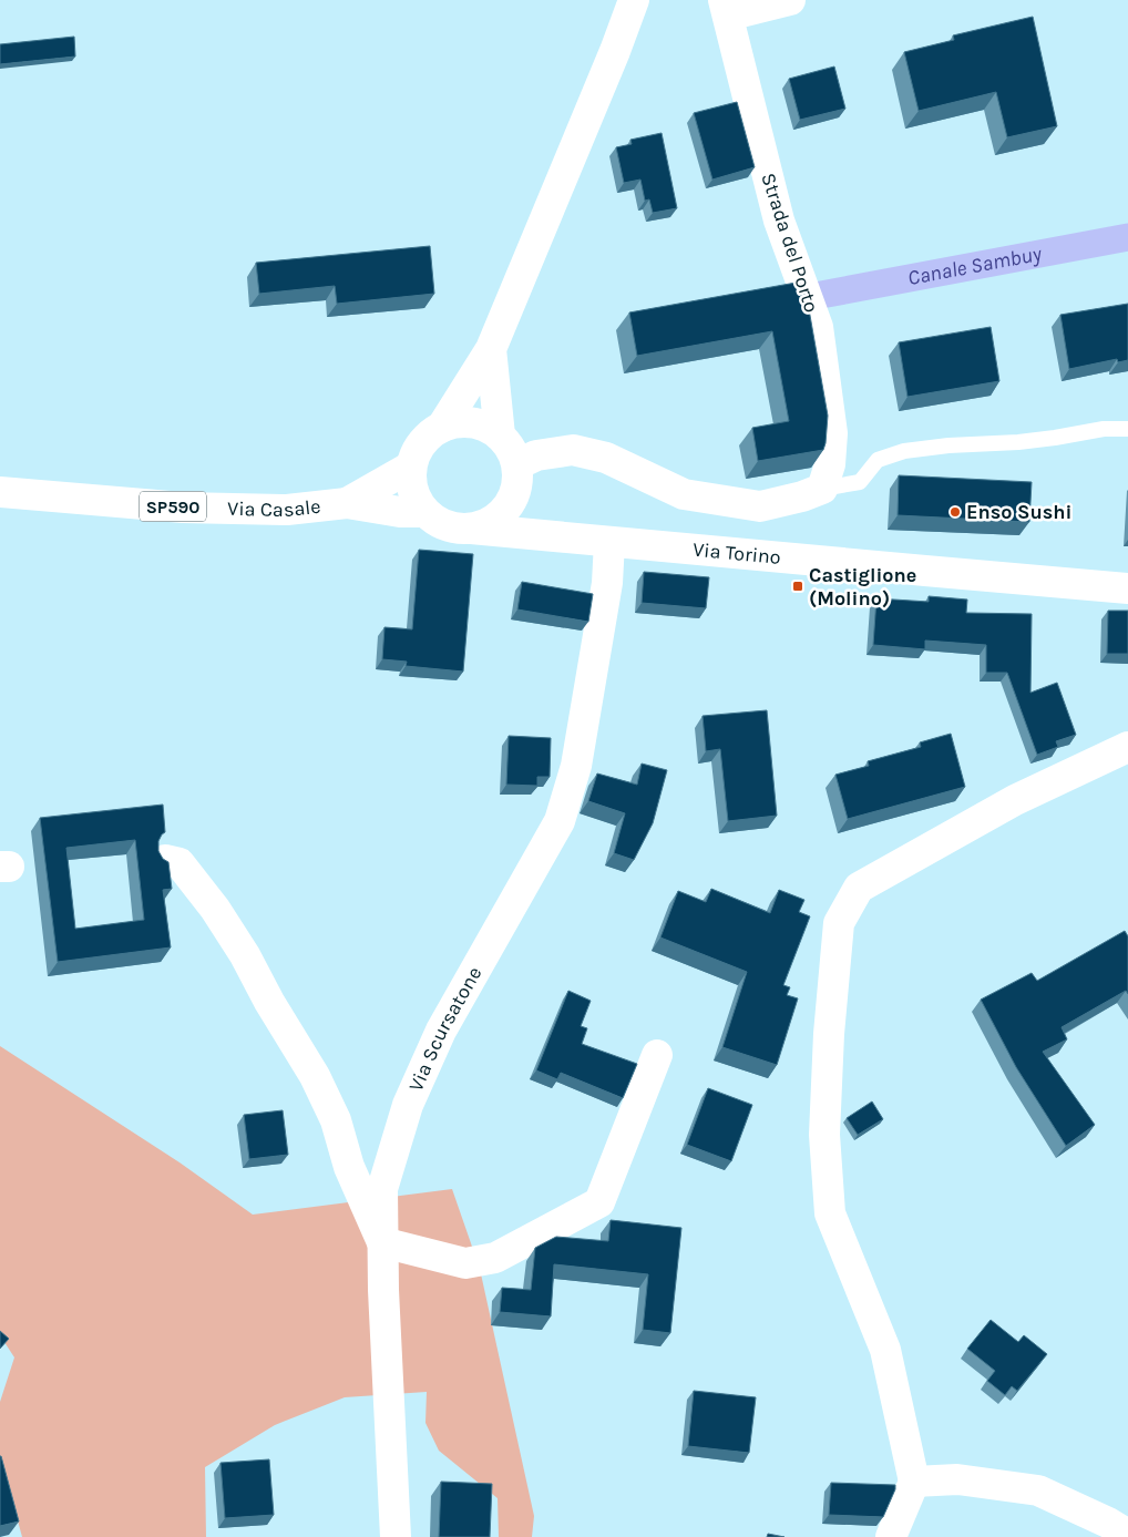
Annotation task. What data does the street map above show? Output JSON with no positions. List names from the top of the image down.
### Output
{
  "streets": {
    "street": [
      "Strada del Porto",
      "SP590",
      "Via Casale",
      "Via Torino",
      "Via Scursatone"
    ]
  },
  "crossings": [
    ["SP590", "Via Casale"],
    ["SP590", "Via Torino"],
    ["Via Torino", "Via Scursatone"]
  ],
  "water": ["Canale Sambuy"],
  "places": {
    "other": ["Enso Sushi"],
    "transit": ["Castiglione (Molino)"]
  }
}
